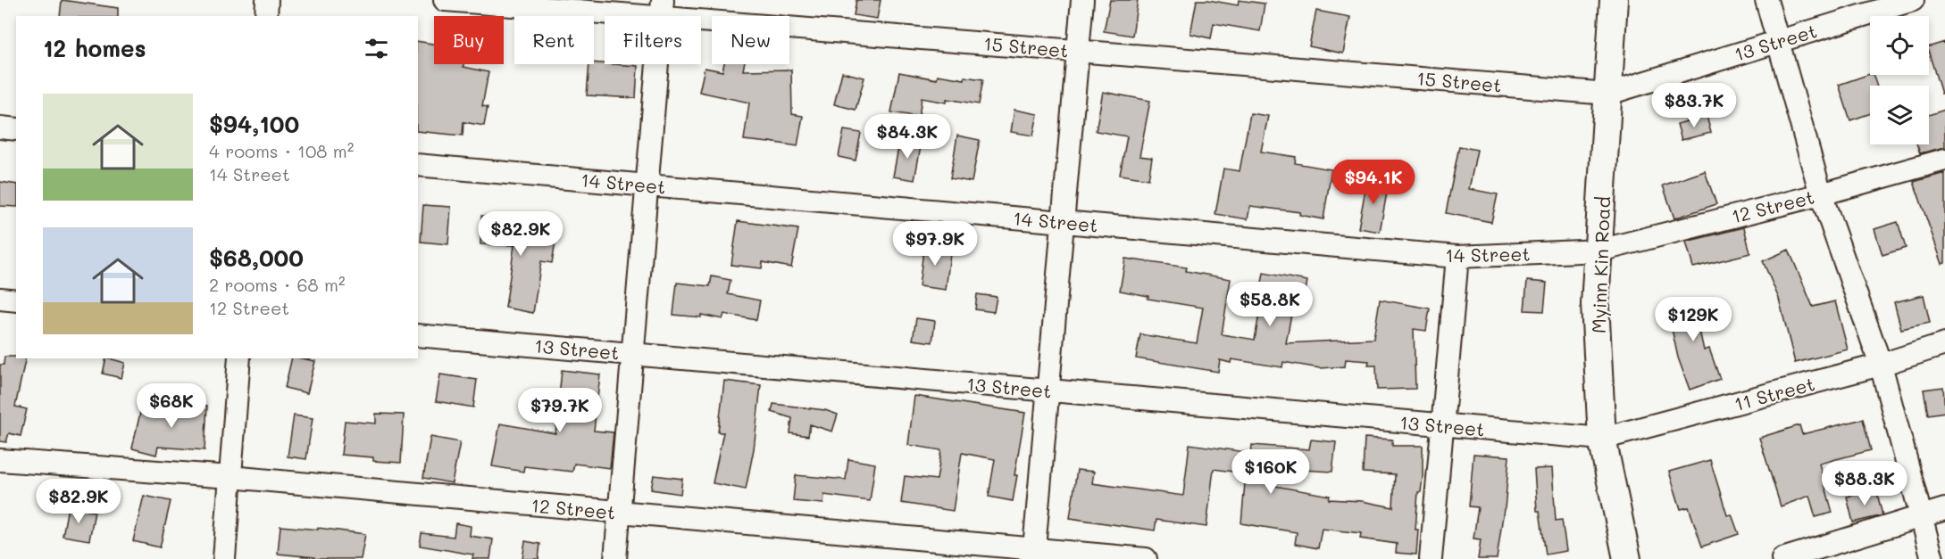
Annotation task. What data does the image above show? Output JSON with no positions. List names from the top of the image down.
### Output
{
  "streets": {
    "street": [
      "13 Street",
      "15 Street",
      "14 Street",
      "12 Street",
      "Myinn Kin Road",
      "11 Street"
    ]
  },
  "crossings": [
    ["13 Street", "15 Street"],
    ["13 Street", "Myinn Kin Road"],
    ["13 Street", "11 Street"],
    ["15 Street", "Myinn Kin Road"],
    ["14 Street", "12 Street"],
    ["14 Street", "Myinn Kin Road"],
    ["12 Street", "Myinn Kin Road"],
    ["Myinn Kin Road", "11 Street"]
  ],
  "page": {
    "chip": [
      "Buy",
      "Rent",
      "Filters",
      "New"
    ],
    "heading": "12 homes",
    "list": [
      {
        "name": "$94,100",
        "note": "4 rooms · 108 m² · 14 Street"
      },
      {
        "name": "$68,000",
        "note": "2 rooms · 68 m² · 12 Street"
      }
    ],
    "price": [
      "$83.7K",
      "$84.3K",
      "$94.1K",
      "$82.9K",
      "$97.9K",
      "$58.8K",
      "$129K",
      "$68K",
      "$79.7K",
      "$160K",
      "$88.3K",
      "$82.9K"
    ]
  }
}
